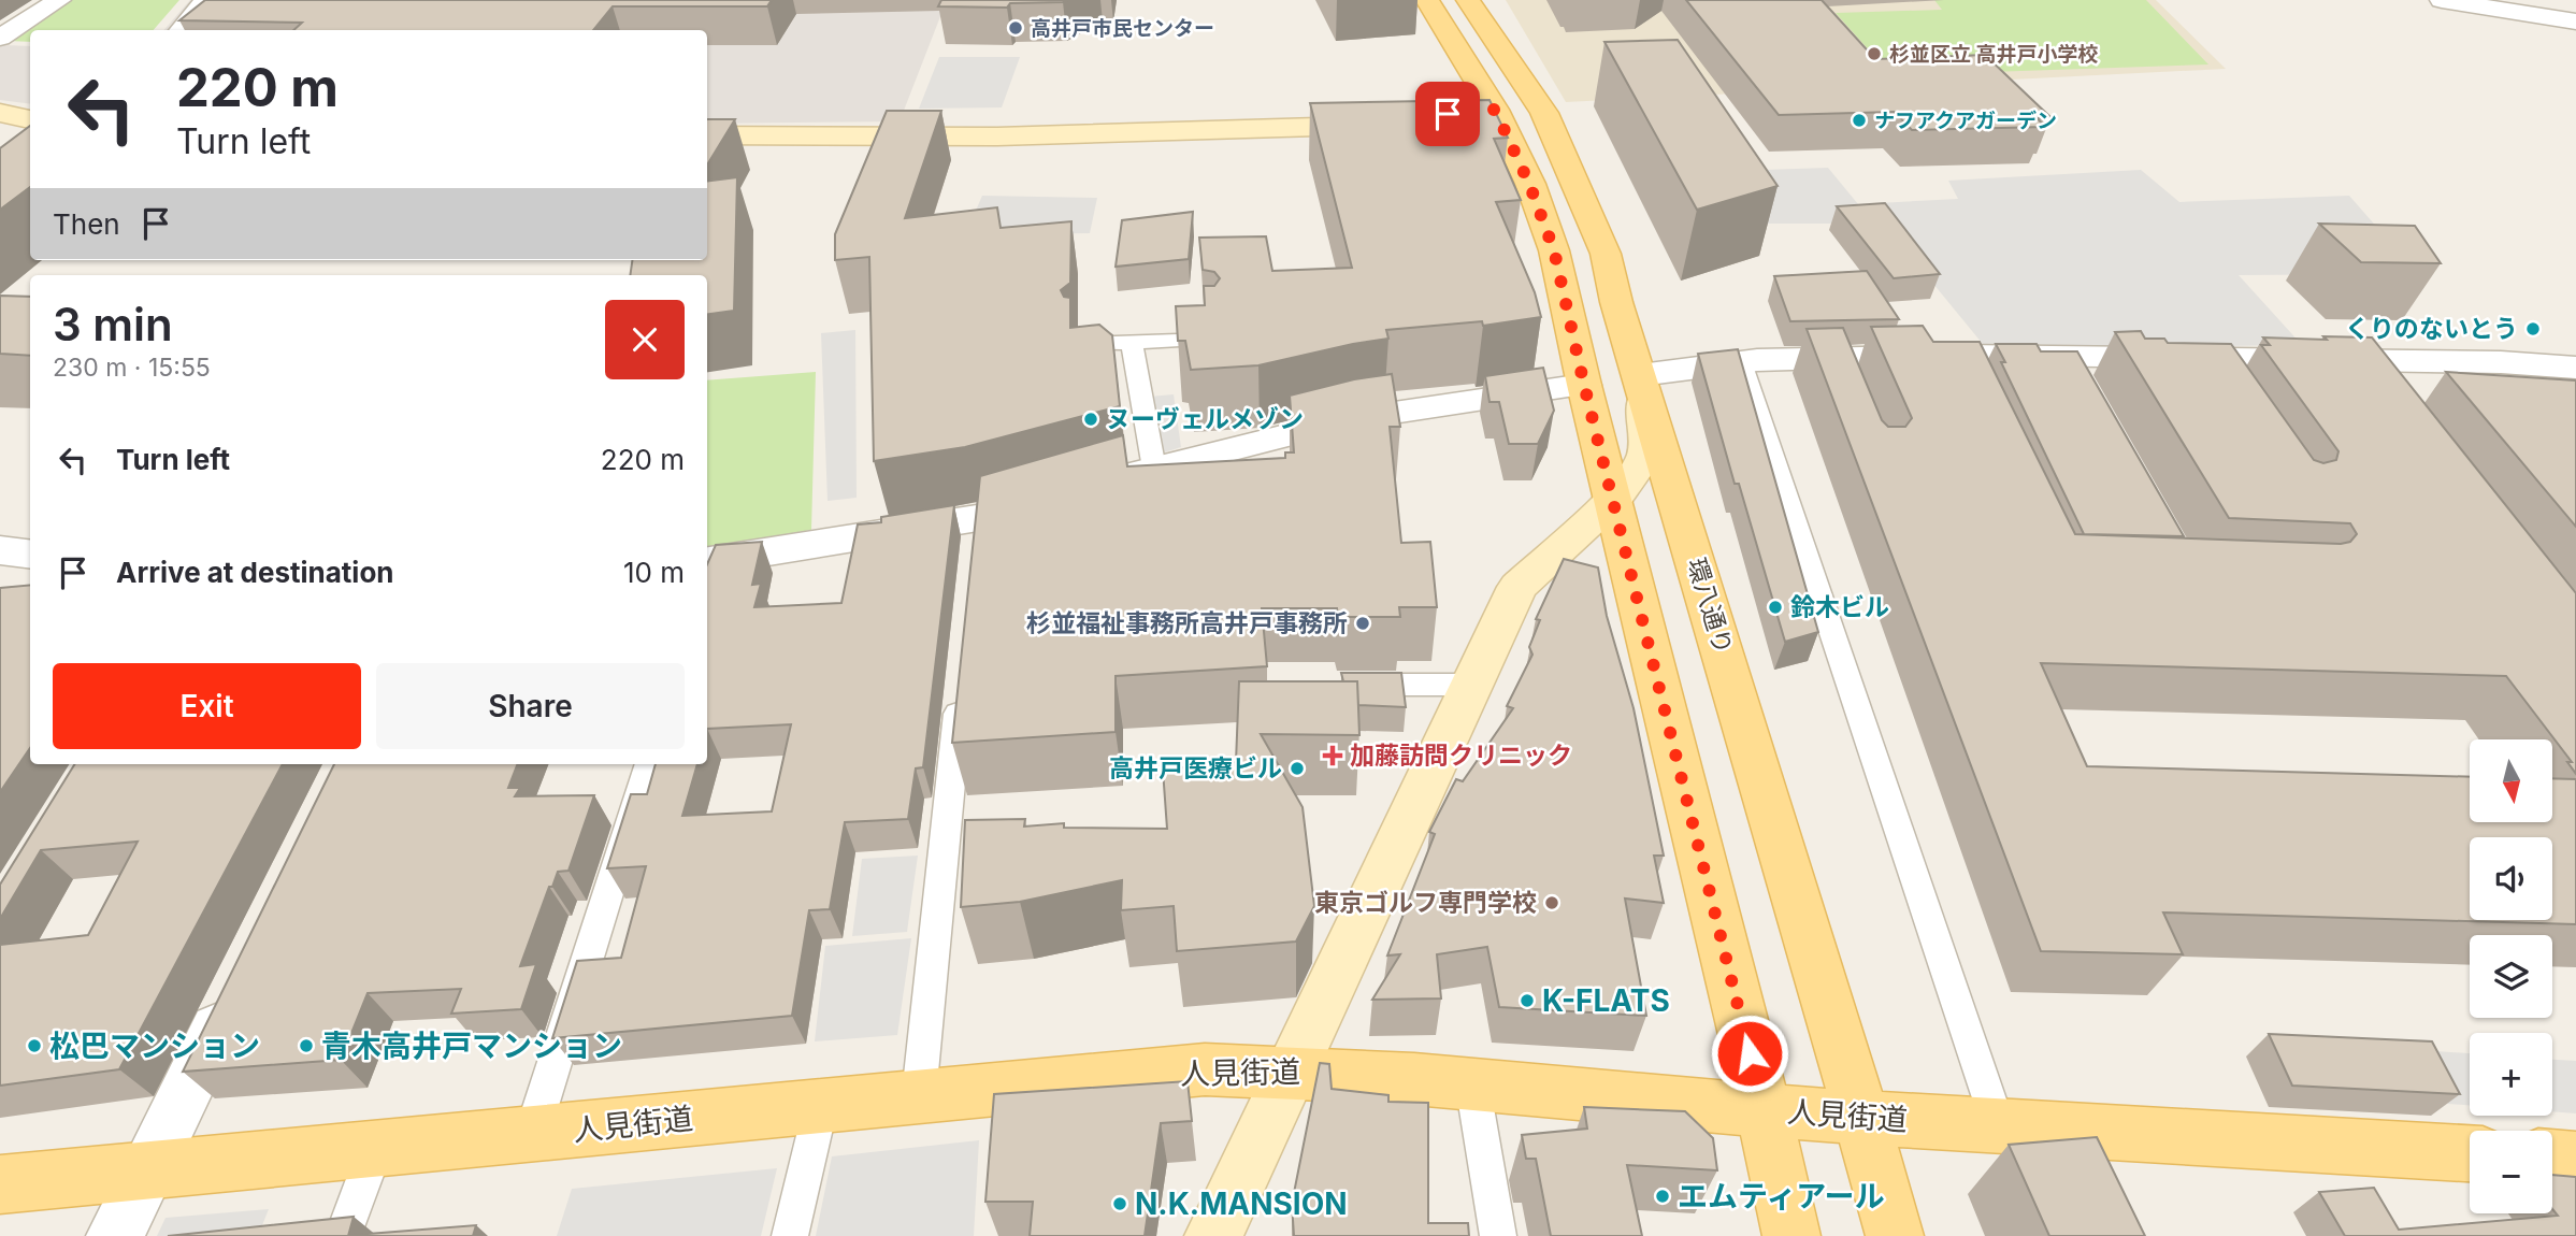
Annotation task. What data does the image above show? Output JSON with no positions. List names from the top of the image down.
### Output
{
  "streets": {
    "main road": ["環八通り", "人見街道"]
  },
  "crossings": [
    ["環八通り", "人見街道"]
  ],
  "places": {
    "other": [
      "高井戸市民センター",
      "杉並区立 高井戸小学校",
      "ナフアクアガーデン",
      "くりのないとう",
      "ヌーヴェルメゾン",
      "鈴木ビル",
      "杉並福祉事務所高井戸事務所",
      "高井戸医療ビル",
      "東京ゴルフ専門学校",
      "K-FLATS",
      "松巴マンション",
      "青木高井戸マンション",
      "エムティアール",
      "N.K.MANSION"
    ],
    "health": ["加藤訪問クリニック"]
  },
  "north": "bottom",
  "page": {
    "turn": ["220 m", "Turn left"],
    "then": "Then",
    "heading": ["3 min", "230 m · 15:55"],
    "list": [
      {
        "name": "Turn left",
        "value": "220 m"
      },
      {
        "name": "Arrive at destination",
        "value": "10 m"
      }
    ],
    "buttons": ["Exit", "Share"],
    "map_buttons": ["+", "−"]
  }
}
